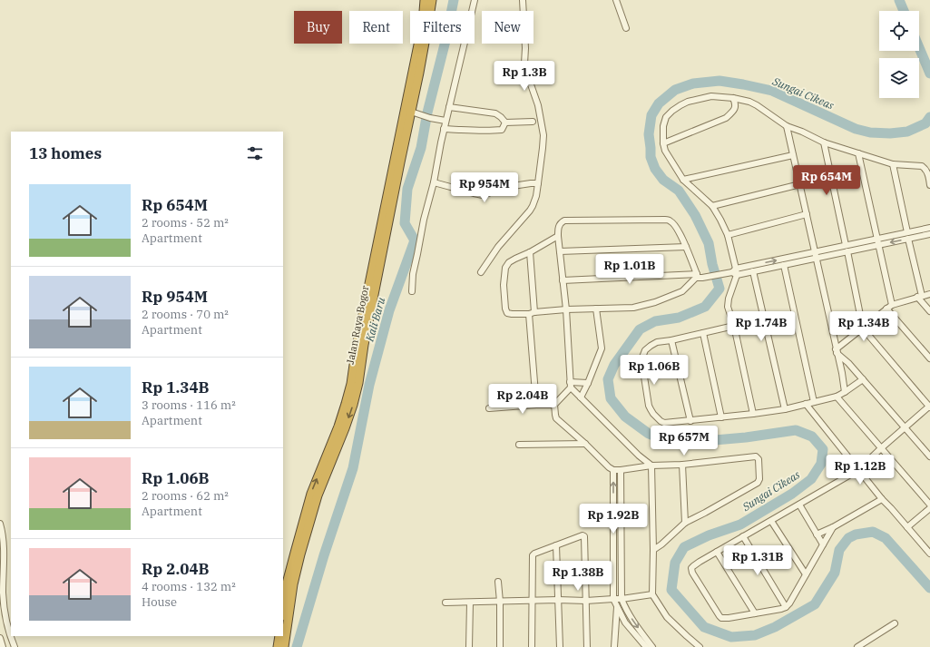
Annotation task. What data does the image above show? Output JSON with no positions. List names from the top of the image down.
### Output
{
  "streets": {
    "highway": ["Jalan Raya Bogor"]
  },
  "water": ["Sungai Cikeas", "Kali Baru"],
  "page": {
    "chip": [
      "Buy",
      "Rent",
      "Filters",
      "New"
    ],
    "price": [
      "Rp 1.3B",
      "Rp 654M",
      "Rp 954M",
      "Rp 1.01B",
      "Rp 1.74B",
      "Rp 1.34B",
      "Rp 1.06B",
      "Rp 2.04B",
      "Rp 657M",
      "Rp 1.12B",
      "Rp 1.92B",
      "Rp 1.31B",
      "Rp 1.38B"
    ],
    "heading": "13 homes",
    "list": [
      {
        "name": "Rp 654M",
        "note": "2 rooms · 52 m² · Apartment"
      },
      {
        "name": "Rp 954M",
        "note": "2 rooms · 70 m² · Apartment"
      },
      {
        "name": "Rp 1.34B",
        "note": "3 rooms · 116 m² · Apartment"
      },
      {
        "name": "Rp 1.06B",
        "note": "2 rooms · 62 m² · Apartment"
      },
      {
        "name": "Rp 2.04B",
        "note": "4 rooms · 132 m² · House"
      }
    ]
  }
}
